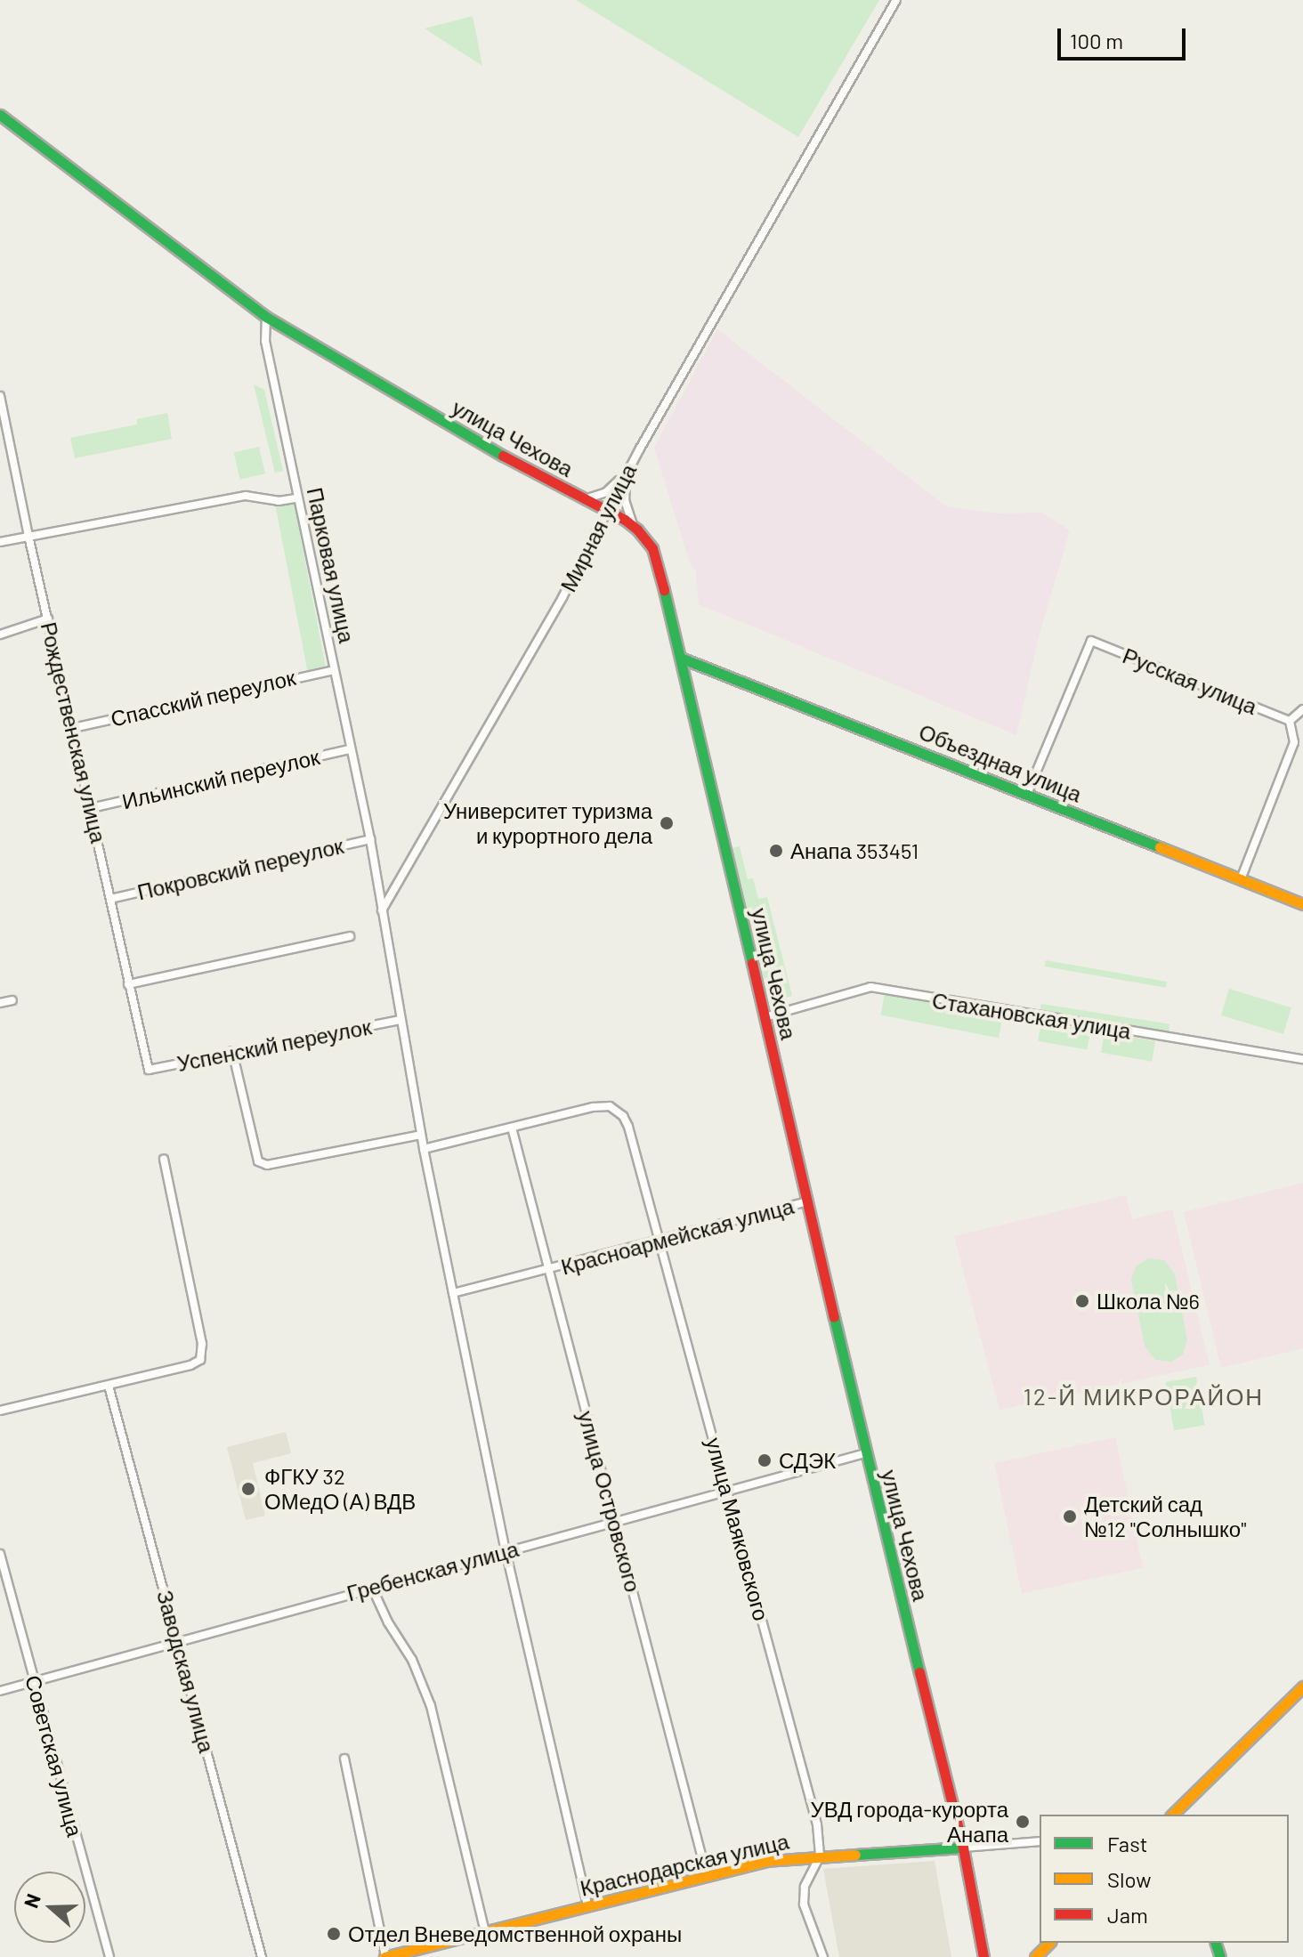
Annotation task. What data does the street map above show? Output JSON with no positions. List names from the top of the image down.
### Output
{
  "streets": {
    "street": [
      "улица Чехова",
      "Мирная улица",
      "Парковая улица",
      "Русская улица",
      "Спасский переулок",
      "Рождественская улица",
      "Объездная улица",
      "Ильинский переулок",
      "Покровский переулок",
      "Стахановская улица",
      "Успенский переулок",
      "Красноармейская улица",
      "улица Островского",
      "улица Маяковского",
      "Гребенская улица",
      "Заводская улица",
      "Советская улица",
      "Краснодарская улица"
    ]
  },
  "crossings": [
    ["улица Чехова", "Мирная улица"],
    ["улица Чехова", "Парковая улица"],
    ["улица Чехова", "Объездная улица"],
    ["улица Чехова", "Стахановская улица"],
    ["улица Чехова", "Красноармейская улица"],
    ["улица Чехова", "Гребенская улица"],
    ["улица Чехова", "Краснодарская улица"],
    ["Мирная улица", "Парковая улица"],
    ["Парковая улица", "Спасский переулок"],
    ["Парковая улица", "Ильинский переулок"],
    ["Парковая улица", "Покровский переулок"],
    ["Парковая улица", "Успенский переулок"],
    ["Парковая улица", "Красноармейская улица"],
    ["Парковая улица", "Гребенская улица"],
    ["Парковая улица", "Краснодарская улица"],
    ["Русская улица", "Объездная улица"],
    ["Спасский переулок", "Рождественская улица"],
    ["Рождественская улица", "Ильинский переулок"],
    ["Рождественская улица", "Покровский переулок"],
    ["Рождественская улица", "Успенский переулок"],
    ["Красноармейская улица", "улица Островского"],
    ["Красноармейская улица", "улица Маяковского"],
    ["улица Островского", "улица Маяковского"],
    ["улица Островского", "Гребенская улица"],
    ["улица Островского", "Краснодарская улица"],
    ["улица Маяковского", "Гребенская улица"],
    ["улица Маяковского", "Краснодарская улица"],
    ["Гребенская улица", "Заводская улица"],
    ["Гребенская улица", "Советская улица"]
  ],
  "districts": ["12-Й МИКРОРАЙОН"],
  "places": [
    "Университет туризма и курортного дела",
    "Анапа 353451",
    "Школа №6",
    "СДЭК",
    "ФГКУ 32 ОМедО (А) ВДВ",
    "Детский сад №12 \"Солнышко\"",
    "УВД города-курорта Анапа",
    "Отдел Вневедомственной охраны"
  ],
  "legend": ["Fast", "Slow", "Jam"],
  "scale_bar": "100 m",
  "north": "left"
}
